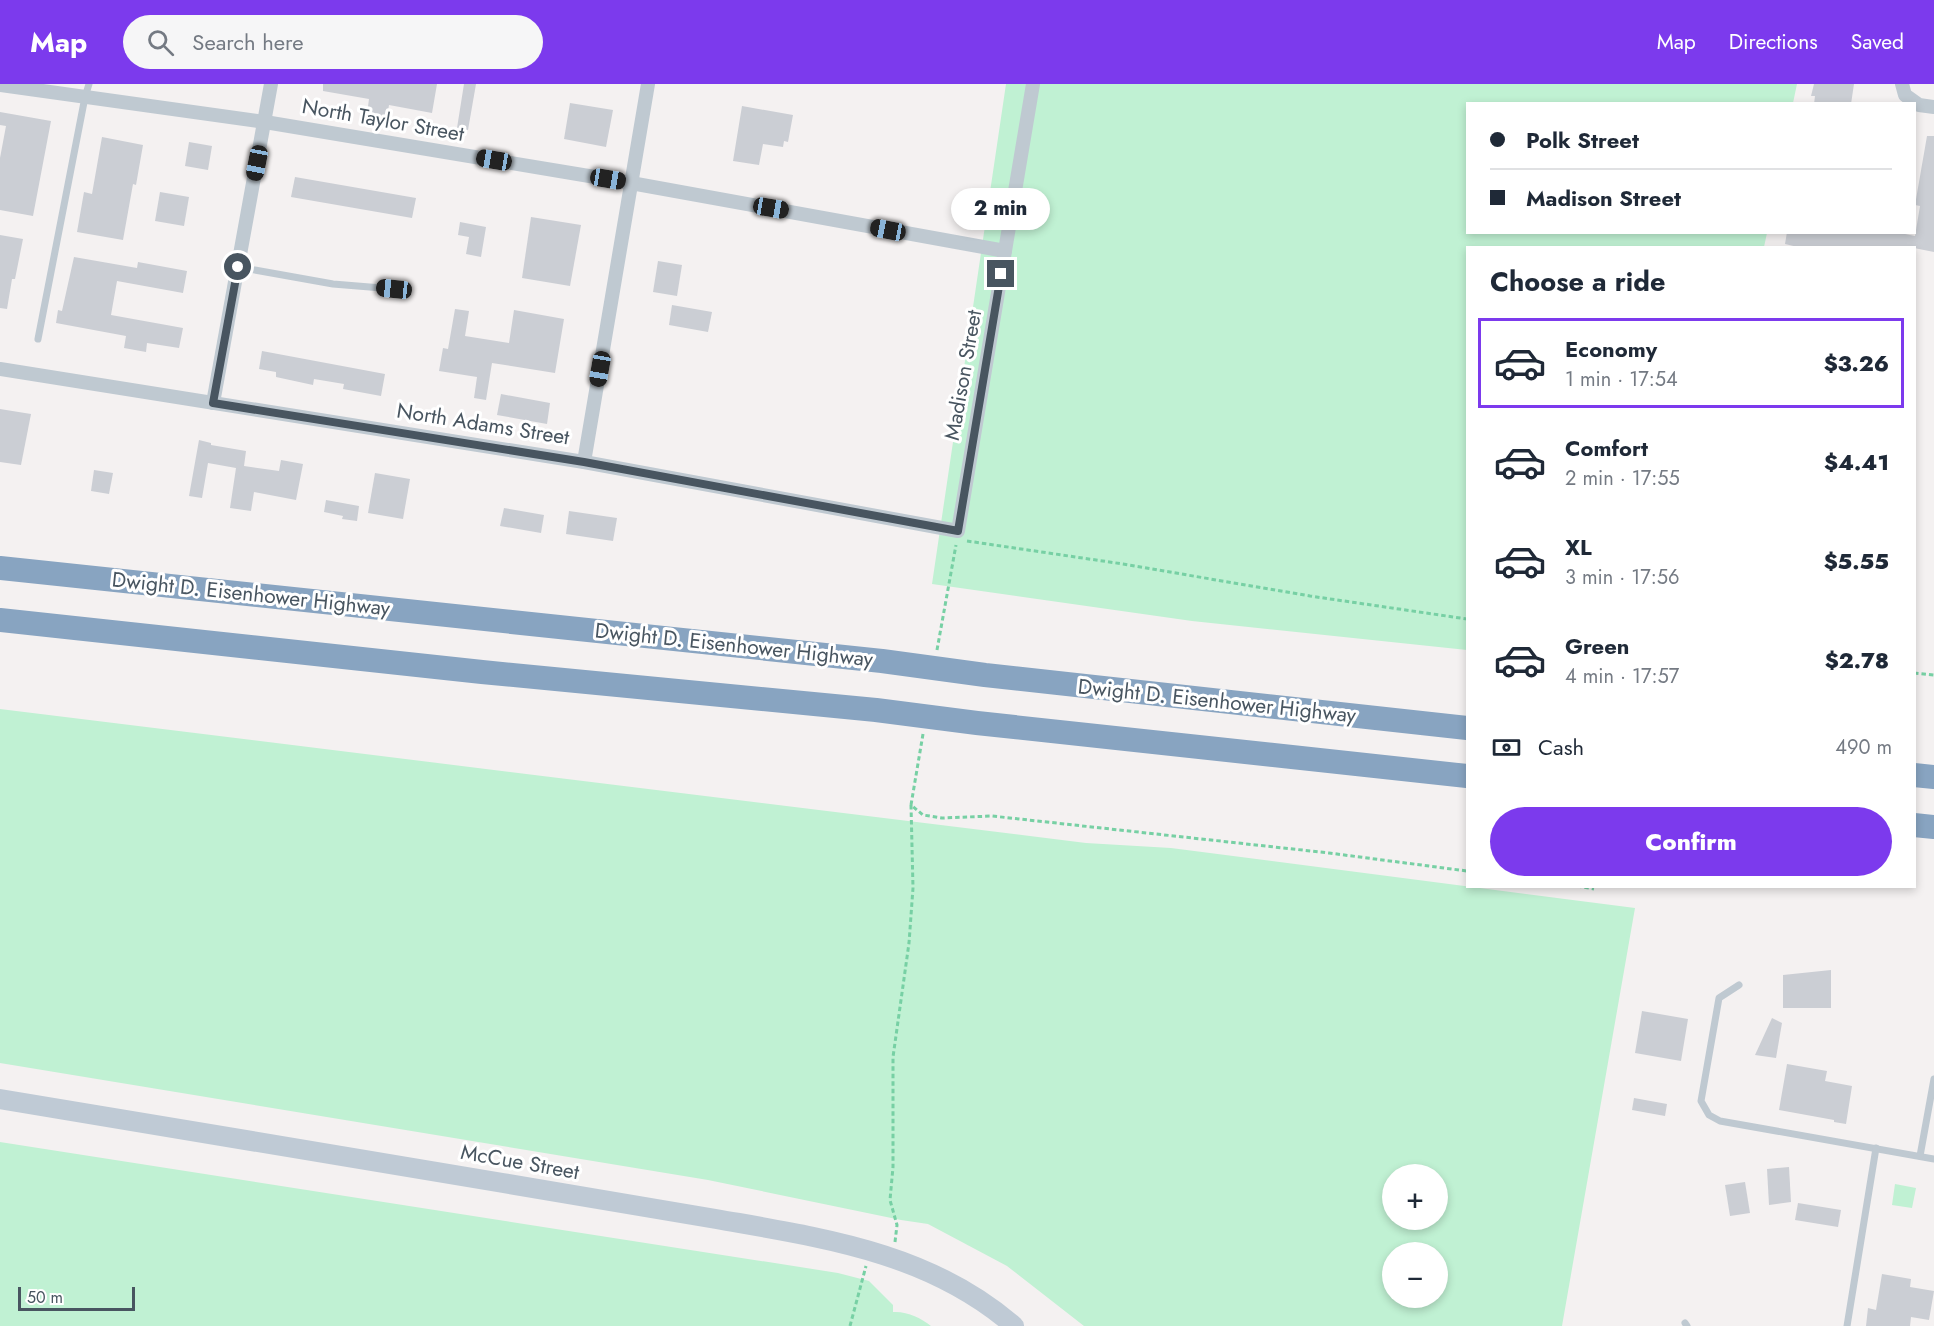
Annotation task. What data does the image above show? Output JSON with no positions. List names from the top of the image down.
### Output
{
  "streets": {
    "highway": ["Dwight D. Eisenhower Highway"],
    "main road": ["McCue Street"],
    "street": ["North Taylor Street", "Madison Street", "North Adams Street"]
  },
  "crossings": [
    ["North Taylor Street", "Madison Street"],
    ["Madison Street", "North Adams Street"]
  ],
  "scale_bar": "50 m",
  "page": {
    "header": "Map",
    "search": "Search here",
    "nav": ["Map", "Directions", "Saved"],
    "banner": ["Polk Street", "Madison Street"],
    "bubble": "2 min",
    "heading": "Choose a ride",
    "list": [
      {
        "name": "Economy",
        "note": "1 min · 17:54",
        "value": "$3.26"
      },
      {
        "name": "Comfort",
        "note": "2 min · 17:55",
        "value": "$4.41"
      },
      {
        "name": "XL",
        "note": "3 min · 17:56",
        "value": "$5.55"
      },
      {
        "name": "Green",
        "note": "4 min · 17:57",
        "value": "$2.78"
      }
    ],
    "pay": ["Cash", "490 m"],
    "buttons": "Confirm",
    "map_buttons": ["+", "−"],
    "scale": "50 m"
  }
}
